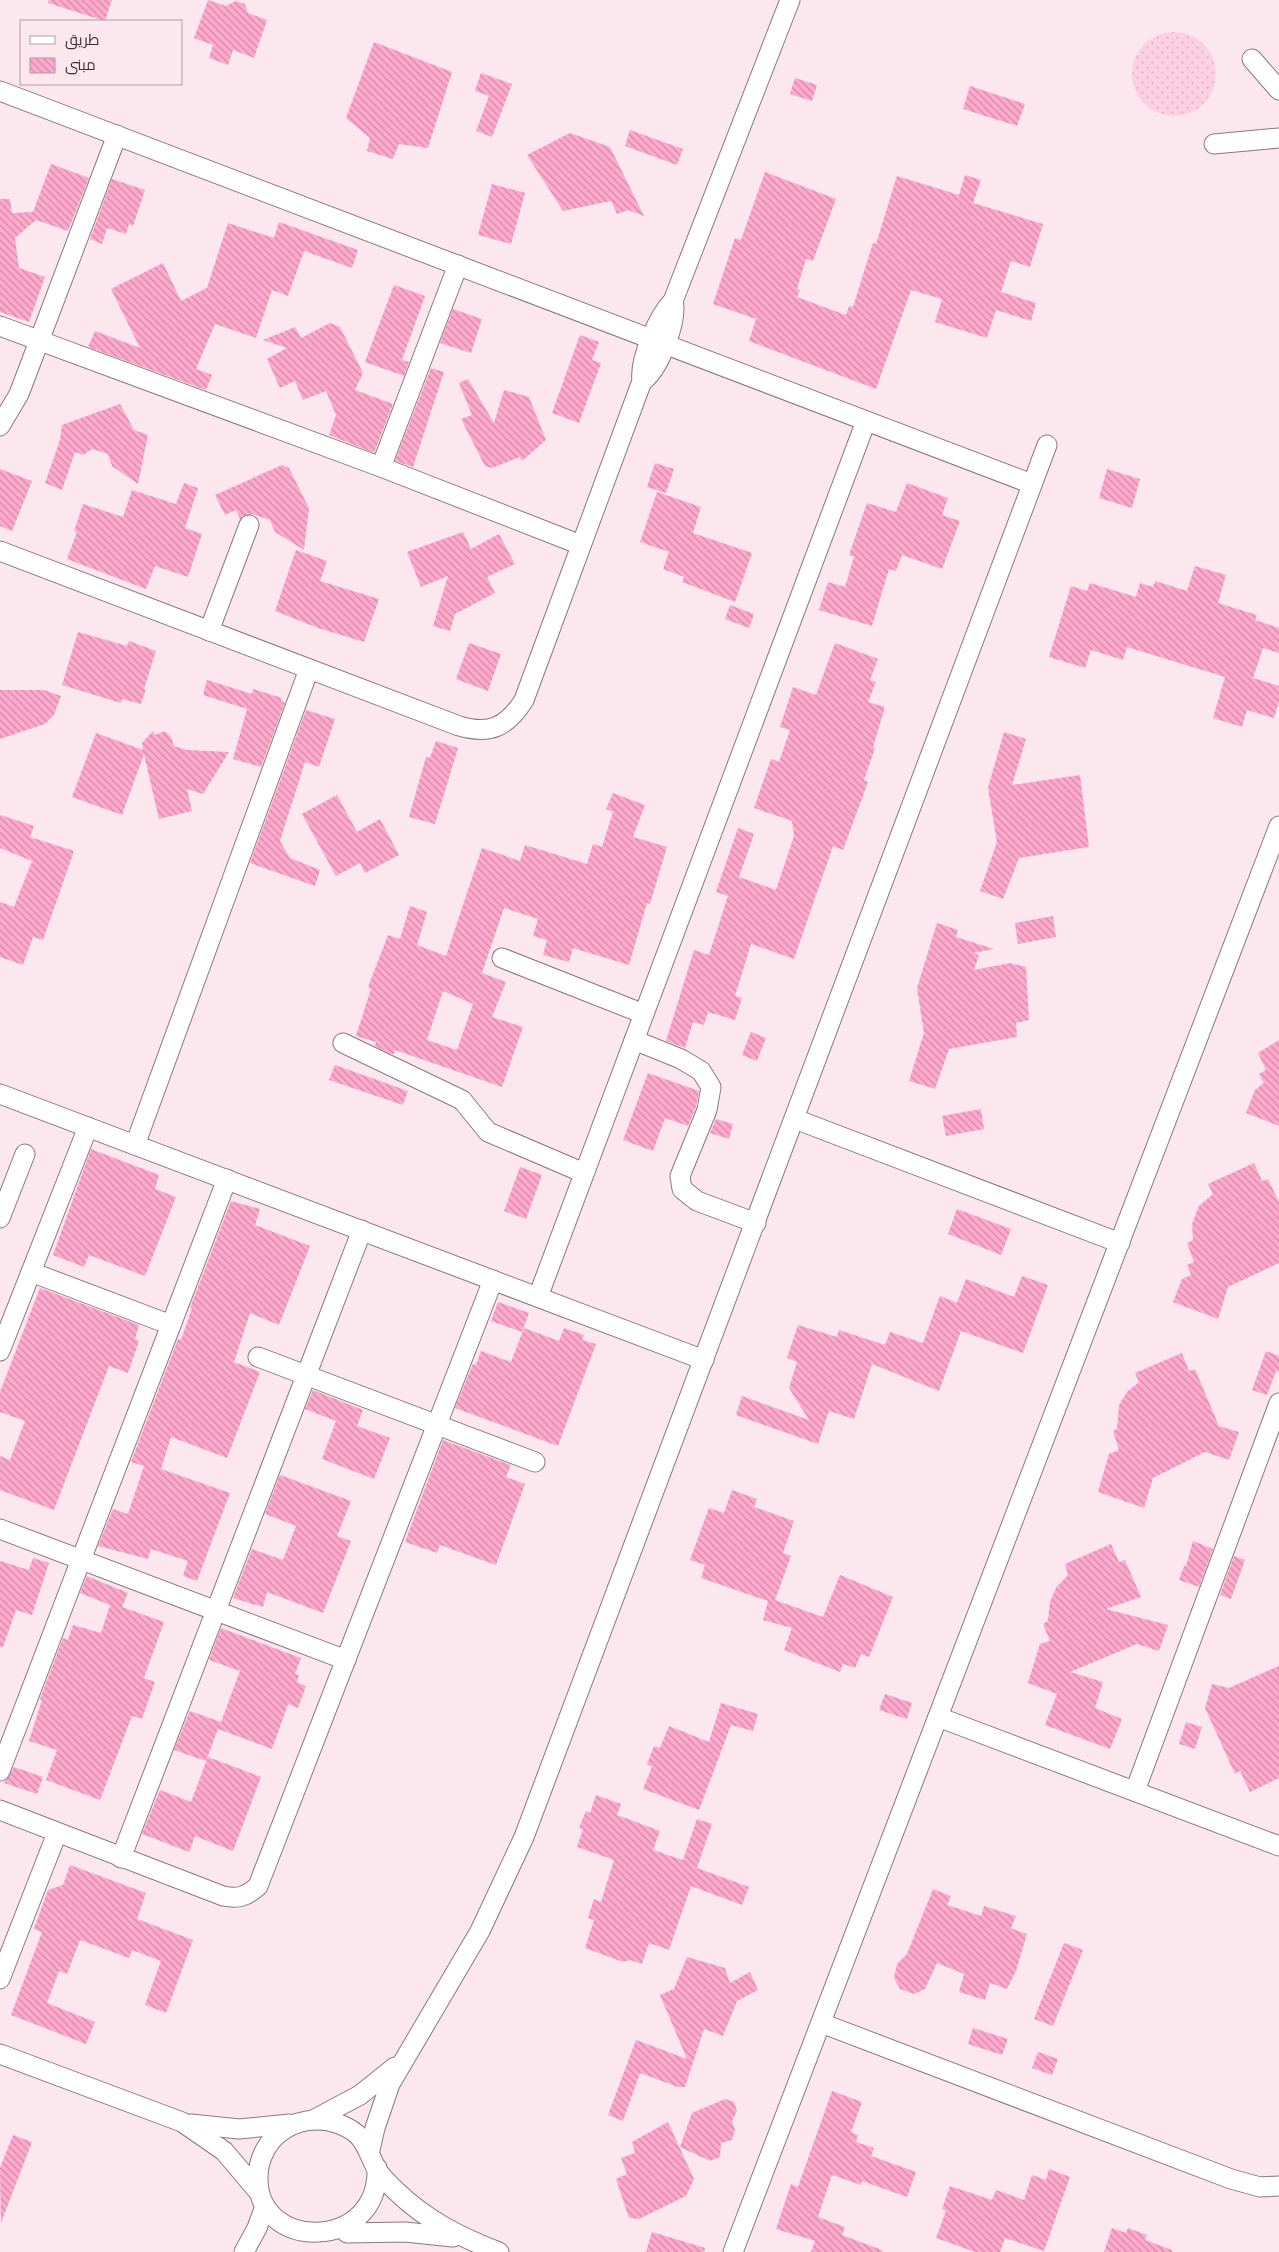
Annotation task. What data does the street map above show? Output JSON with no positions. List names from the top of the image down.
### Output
{
  "legend": ["طريق", "مبنى"]
}
